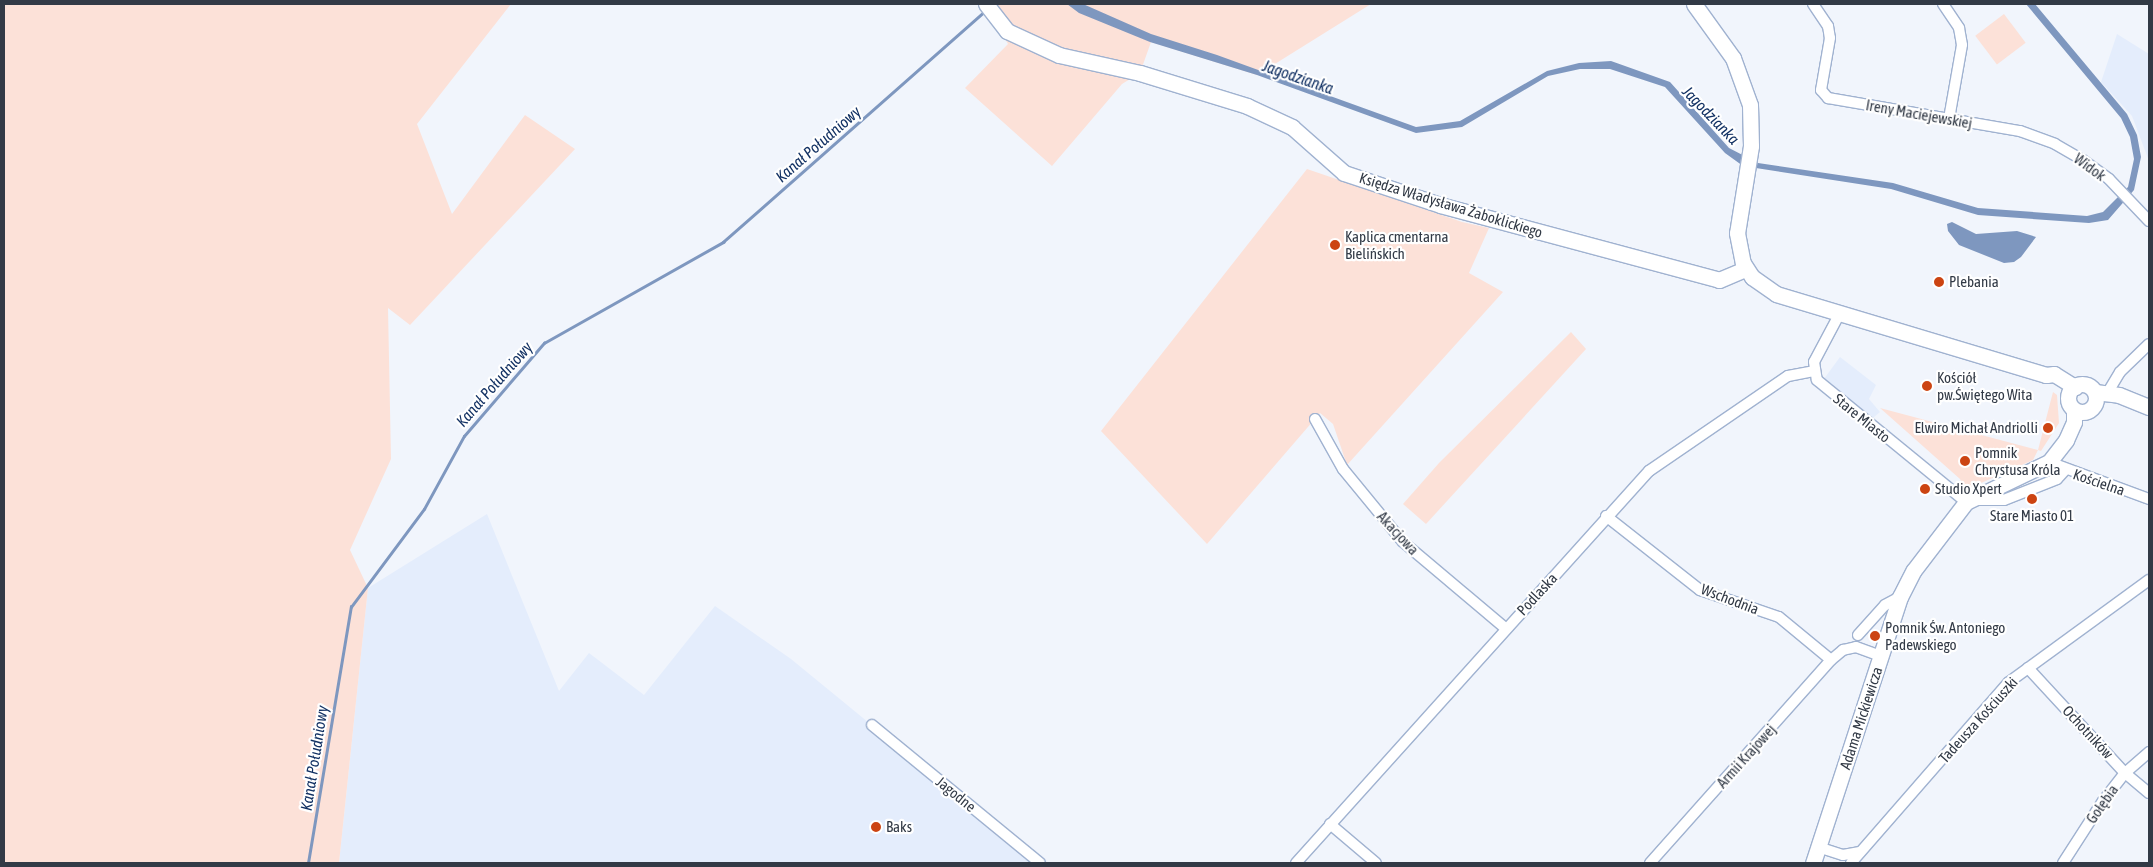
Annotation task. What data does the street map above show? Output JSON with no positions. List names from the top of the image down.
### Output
{
  "streets": {
    "main road": ["Księdza Władysława Żaboklickiego", "Adama Mickiewicza"],
    "street": [
      "Ireny Maciejewskiej",
      "Widok",
      "Stare Miasto",
      "Kościelna",
      "Akacjowa",
      "Podlaska",
      "Wschodnia",
      "Tadeusza Kościuszki",
      "Ochotników",
      "Armii Krajowej",
      "Jagodne",
      "Gołębia"
    ]
  },
  "crossings": [
    ["Ireny Maciejewskiej", "Widok"],
    ["Stare Miasto", "Podlaska"],
    ["Stare Miasto", "Adama Mickiewicza"],
    ["Kościelna", "Adama Mickiewicza"],
    ["Akacjowa", "Podlaska"],
    ["Podlaska", "Wschodnia"],
    ["Wschodnia", "Armii Krajowej"],
    ["Adama Mickiewicza", "Armii Krajowej"],
    ["Tadeusza Kościuszki", "Ochotników"],
    ["Ochotników", "Gołębia"]
  ],
  "water": ["Jagodzianka", "Kanał Południowy"],
  "places": [
    "Kaplica cmentarna Bielińskich",
    "Plebania",
    "Kościół pw.Świętego Wita",
    "Elwiro Michał Andriolli",
    "Pomnik Chrystusa Króla",
    "Studio Xpert",
    "Stare Miasto 01",
    "Pomnik Św. Antoniego Padewskiego",
    "Baks"
  ]
}
